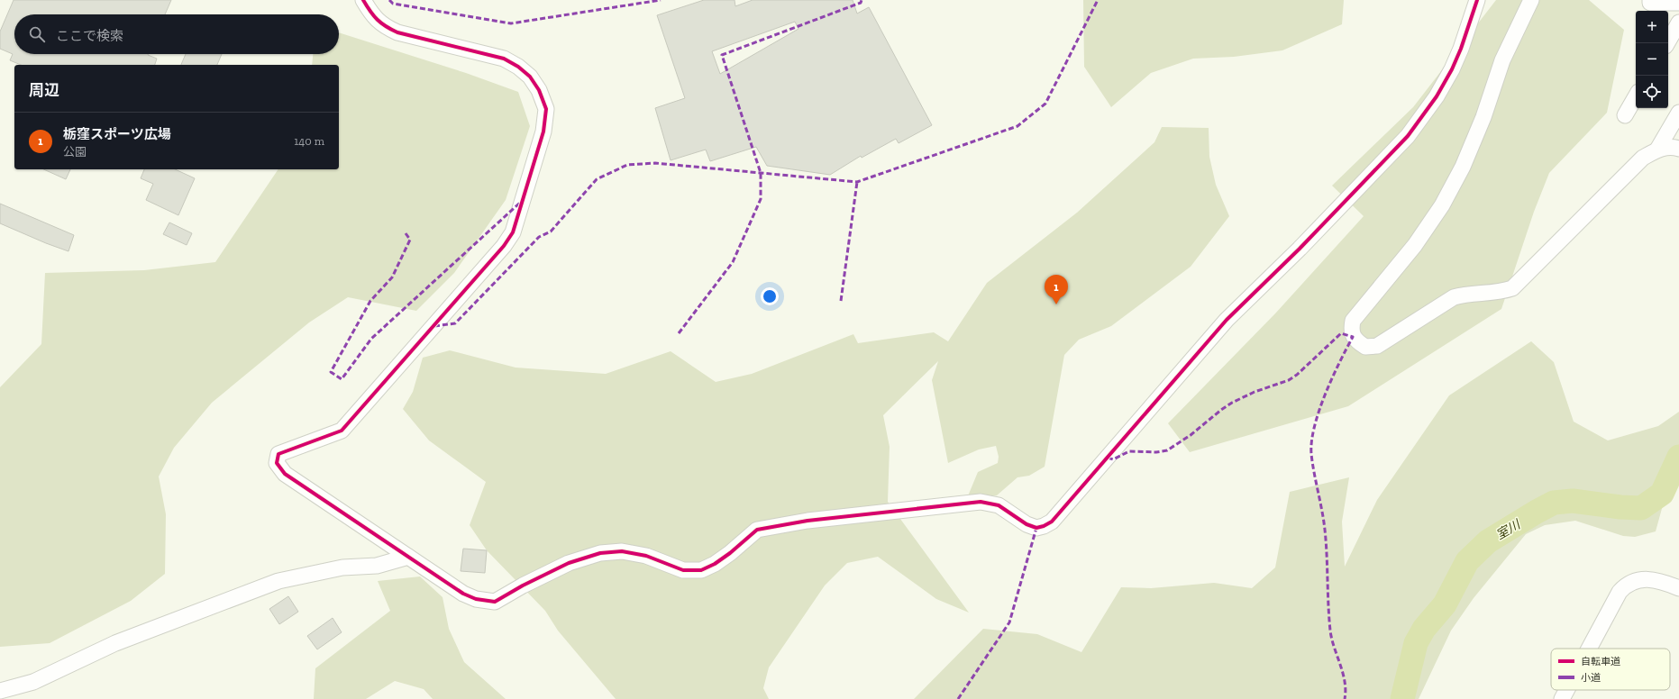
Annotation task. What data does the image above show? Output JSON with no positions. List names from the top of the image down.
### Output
{
  "water": ["室川"],
  "legend": ["自転車道", "小道"],
  "page": {
    "map_buttons": ["+", "−"],
    "search": "ここで検索",
    "heading": "周辺",
    "list": [
      {
        "mark": "1",
        "name": "栃窪スポーツ広場",
        "note": "公園",
        "value": "140 m"
      }
    ],
    "pins": "1"
  }
}
